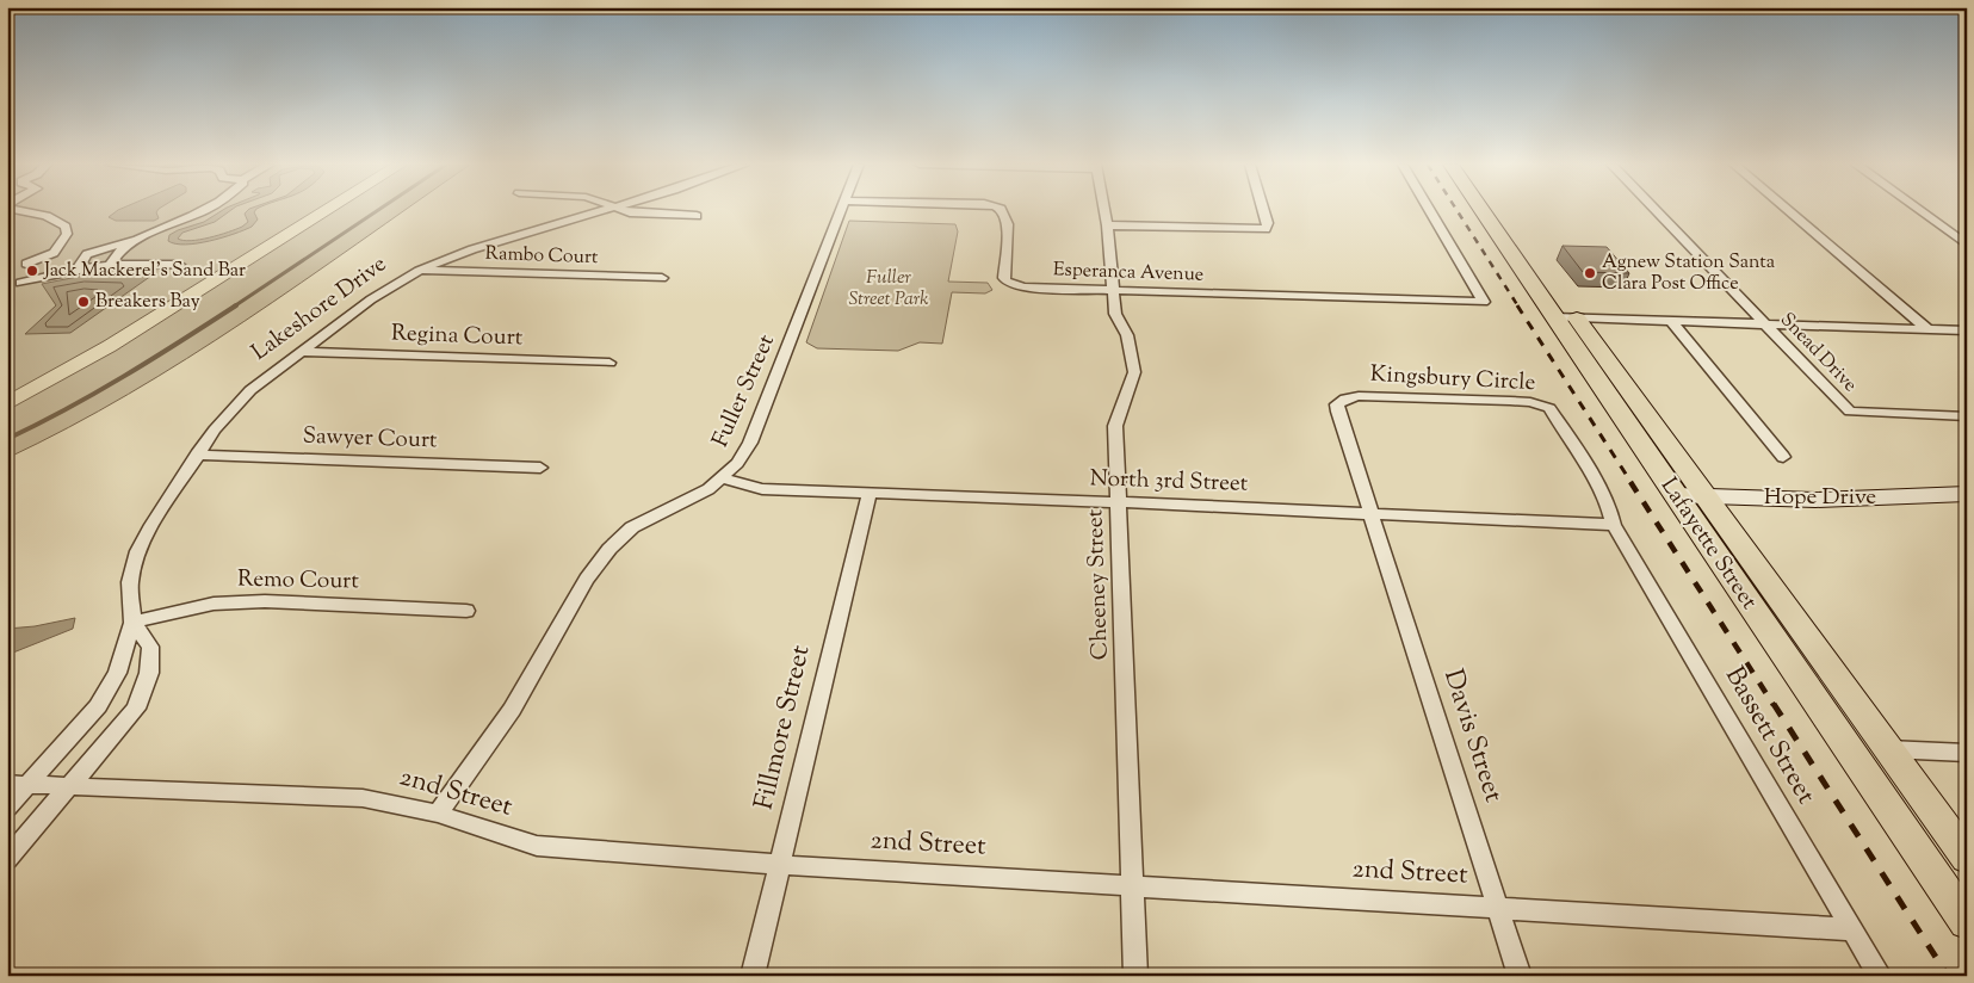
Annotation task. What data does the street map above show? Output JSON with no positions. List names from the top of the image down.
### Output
{
  "streets": {
    "main road": ["Lafayette Street"],
    "street": [
      "Rambo Court",
      "Esperanca Avenue",
      "Lakeshore Drive",
      "Regina Court",
      "Snead Drive",
      "Kingsbury Circle",
      "Fuller Street",
      "Sawyer Court",
      "North 3rd Street",
      "Hope Drive",
      "Remo Court",
      "Cheeney Street",
      "Fillmore Street",
      "Davis Street",
      "Bassett Street",
      "2nd Street"
    ]
  },
  "crossings": [
    ["Rambo Court", "Lakeshore Drive"],
    ["Esperanca Avenue", "Cheeney Street"],
    ["Lakeshore Drive", "Regina Court"],
    ["Lakeshore Drive", "Sawyer Court"],
    ["Lakeshore Drive", "Remo Court"],
    ["Lakeshore Drive", "2nd Street"],
    ["Kingsbury Circle", "North 3rd Street"],
    ["Kingsbury Circle", "Davis Street"],
    ["Kingsbury Circle", "Bassett Street"],
    ["Fuller Street", "North 3rd Street"],
    ["Fuller Street", "2nd Street"],
    ["North 3rd Street", "Cheeney Street"],
    ["North 3rd Street", "Fillmore Street"],
    ["North 3rd Street", "Davis Street"],
    ["North 3rd Street", "Bassett Street"],
    ["Hope Drive", "Lafayette Street"],
    ["Cheeney Street", "2nd Street"],
    ["Fillmore Street", "2nd Street"],
    ["Davis Street", "2nd Street"],
    ["Bassett Street", "2nd Street"]
  ],
  "parks": ["Fuller Street Park"],
  "places": ["Jack Mackerel's Sand Bar", "Agnew Station Santa Clara Post Office", "Breakers Bay"]
}
